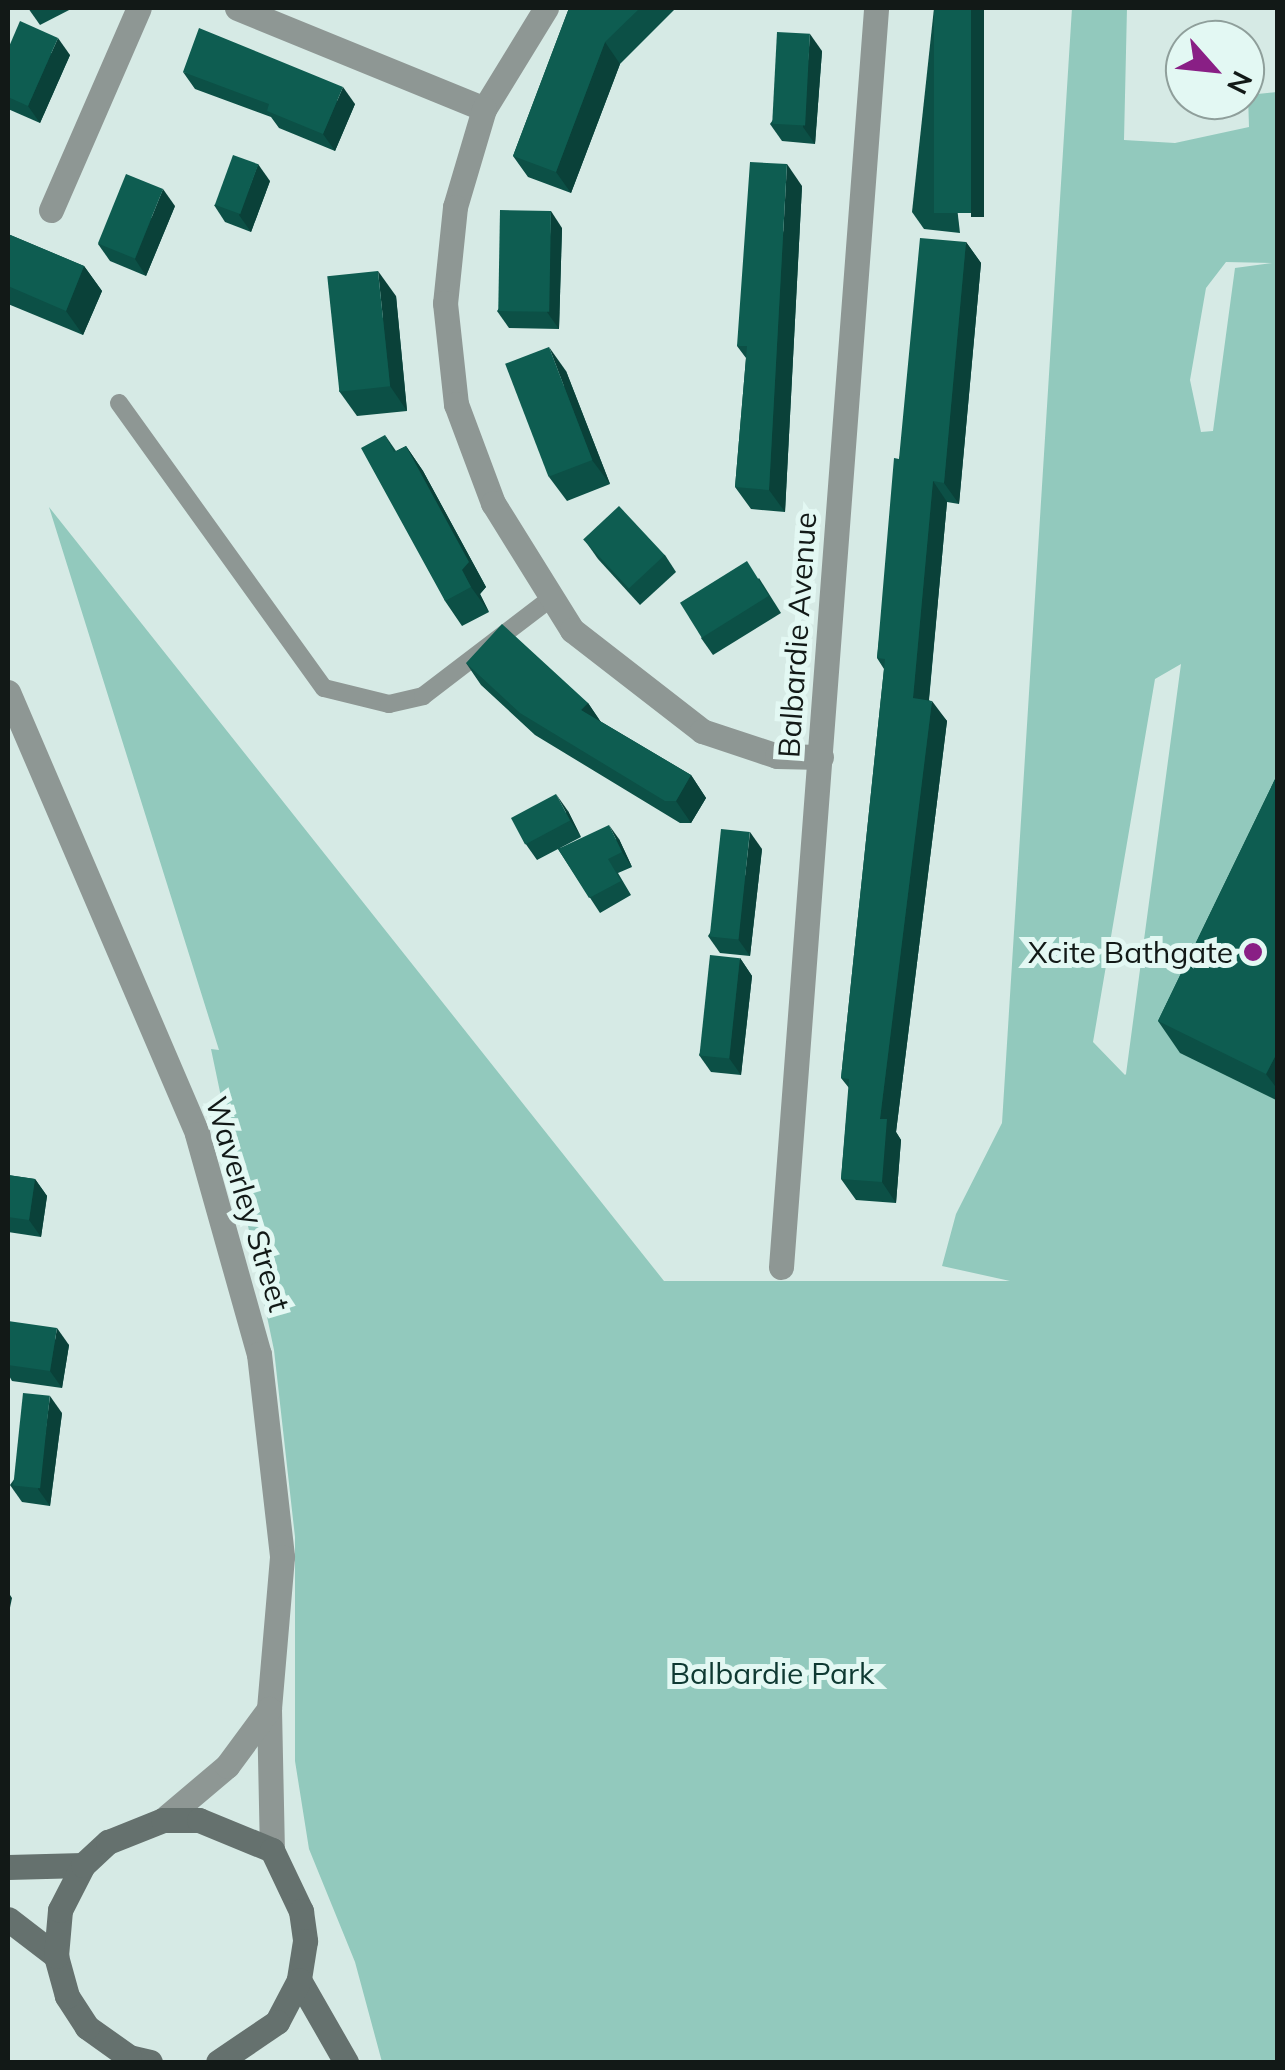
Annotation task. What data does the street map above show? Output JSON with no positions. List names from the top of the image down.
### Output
{
  "streets": {
    "street": ["Balbardie Avenue", "Waverley Street"]
  },
  "parks": ["Balbardie Park"],
  "places": ["Xcite Bathgate"],
  "north": "bottom right"
}
